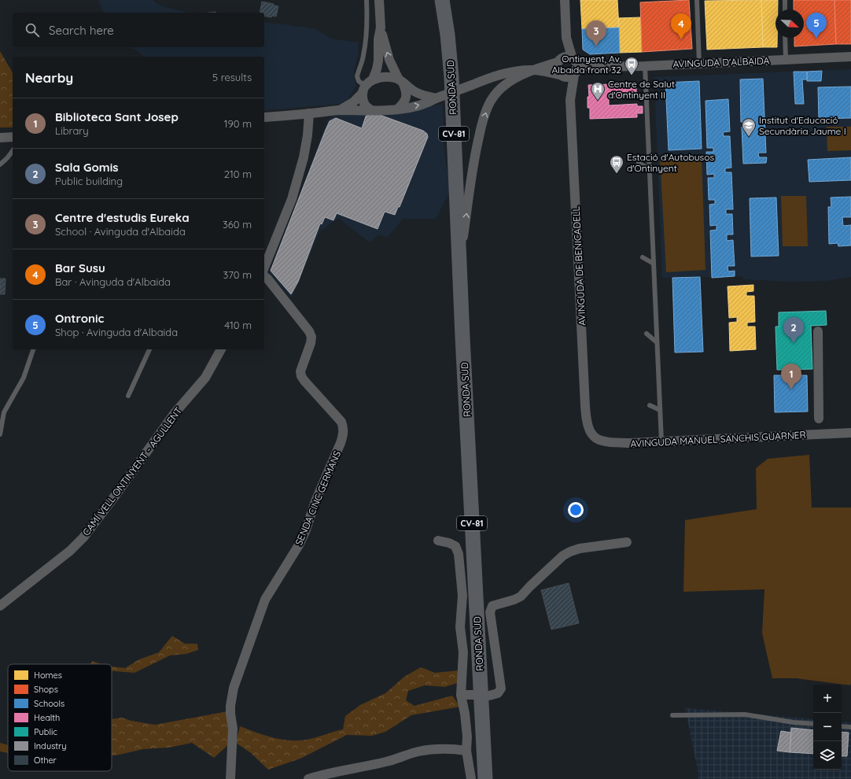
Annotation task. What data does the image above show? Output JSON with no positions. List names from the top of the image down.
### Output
{
  "streets": {
    "main road": ["RONDA SUD", "CV-81"],
    "street": [
      "AVINGUDA D'ALBAIDA",
      "AVINGUDA DE BENICADELL",
      "AVINGUDA MANUEL SANCHIS GUARNER",
      "CAMÍ VELL ONTINYENT - AGULLENT",
      "SENDA CINC GERMANS"
    ]
  },
  "crossings": [
    ["AVINGUDA DE BENICADELL", "AVINGUDA MANUEL SANCHIS GUARNER"]
  ],
  "places": {
    "bus stop": ["Ontinyent, Av. Albaida front 32", "Estació d'Autobusos d'Ontinyent"],
    "hospital": ["Centre de Salut d'Ontinyent II"],
    "school or university": ["Institut d'Educació Secundària Jaume I"]
  },
  "legend": [
    "Homes",
    "Shops",
    "Schools",
    "Health",
    "Public",
    "Industry",
    "Other"
  ],
  "north": "bottom right",
  "page": {
    "pins": [
      "5",
      "4",
      "3",
      "2",
      "1"
    ],
    "search": "Search here",
    "heading": ["Nearby", "5 results"],
    "list": [
      {
        "mark": "1",
        "name": "Biblioteca Sant Josep",
        "note": "Library",
        "value": "190 m"
      },
      {
        "mark": "2",
        "name": "Sala Gomis",
        "note": "Public building",
        "value": "210 m"
      },
      {
        "mark": "3",
        "name": "Centre d'estudis Eureka",
        "note": "School · Avinguda d'Albaida",
        "value": "360 m"
      },
      {
        "mark": "4",
        "name": "Bar Susu",
        "note": "Bar · Avinguda d'Albaida",
        "value": "370 m"
      },
      {
        "mark": "5",
        "name": "Ontronic",
        "note": "Shop · Avinguda d'Albaida",
        "value": "410 m"
      }
    ],
    "map_buttons": ["+", "−"]
  }
}
